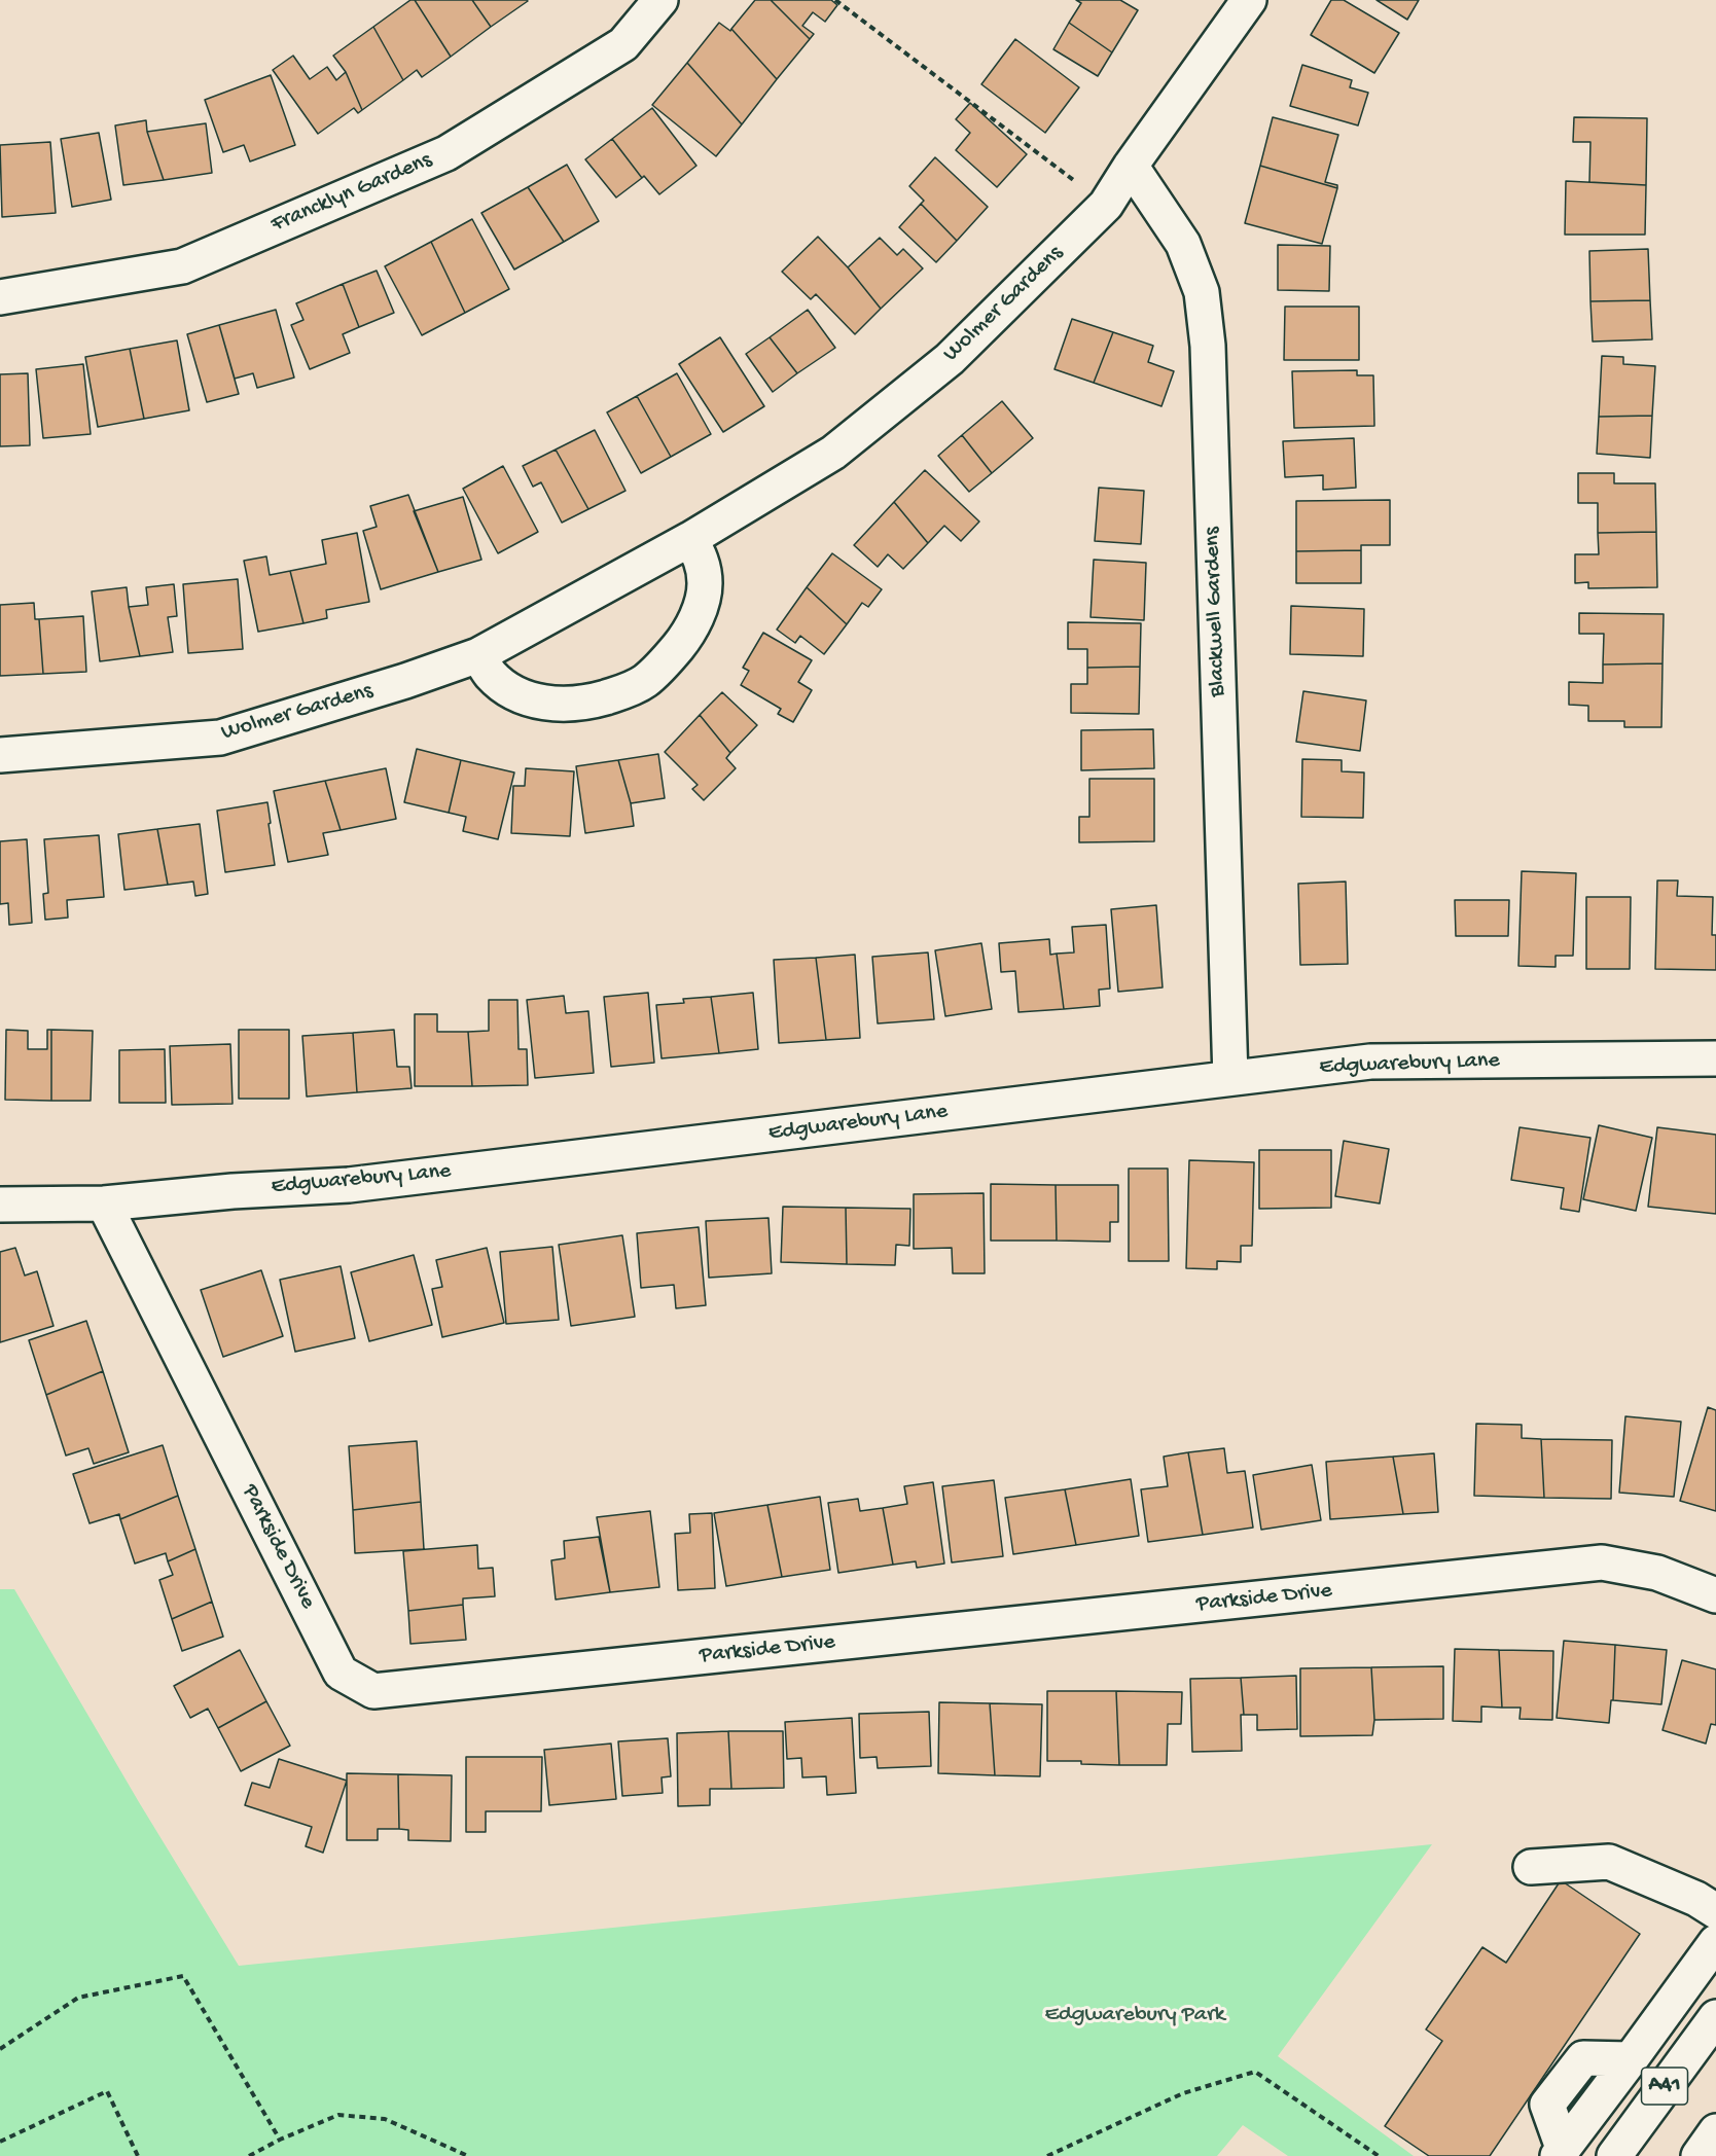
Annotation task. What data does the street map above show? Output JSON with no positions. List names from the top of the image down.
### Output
{
  "streets": {
    "main road": [
      "Francklyn Gardens",
      "Wolmer Gardens",
      "Blackwell Gardens",
      "Edgwarebury Lane",
      "Parkside Drive",
      "A41"
    ]
  },
  "crossings": [
    ["Wolmer Gardens", "Blackwell Gardens"],
    ["Blackwell Gardens", "Edgwarebury Lane"],
    ["Edgwarebury Lane", "Parkside Drive"]
  ],
  "parks": ["Edgwarebury Park"]
}
